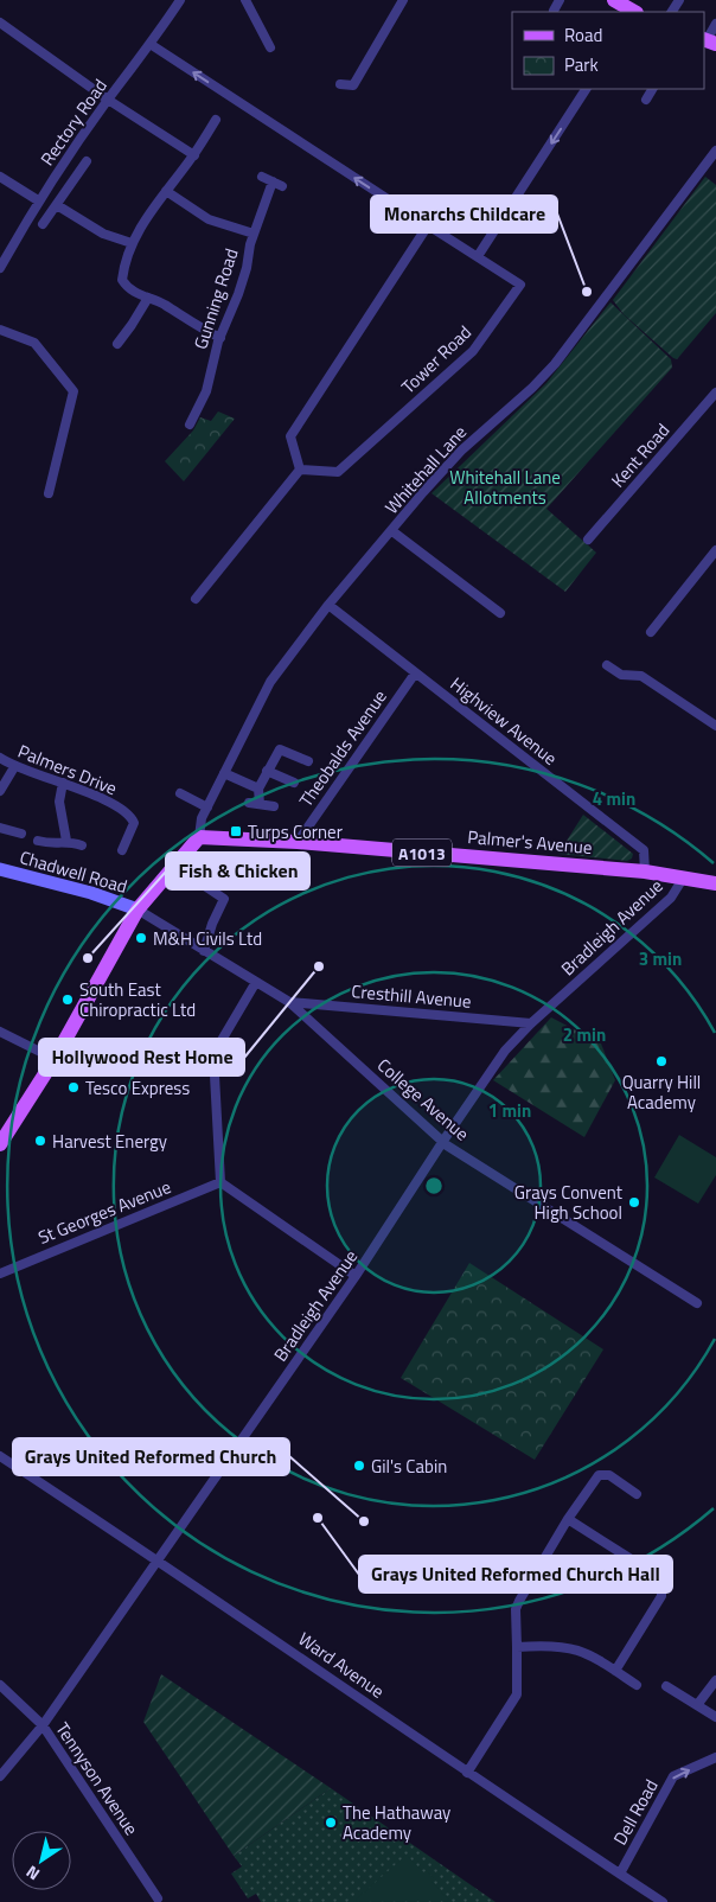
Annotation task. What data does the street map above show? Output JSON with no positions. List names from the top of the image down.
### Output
{
  "streets": {
    "main road": ["Palmer's Avenue", "A1013"],
    "street": [
      "Rectory Road",
      "Gunning Road",
      "Tower Road",
      "Kent Road",
      "Whitehall Lane",
      "Highview Avenue",
      "Theobalds Avenue",
      "Palmers Drive",
      "Chadwell Road",
      "Bradleigh Avenue",
      "Cresthill Avenue",
      "College Avenue",
      "St Georges Avenue",
      "Ward Avenue",
      "Tennyson Avenue",
      "Dell Road"
    ]
  },
  "crossings": [
    ["Rectory Road", "Tower Road"],
    ["Whitehall Lane", "Highview Avenue"],
    ["Whitehall Lane", "Palmer's Avenue"],
    ["Highview Avenue", "Theobalds Avenue"],
    ["Highview Avenue", "Palmer's Avenue"],
    ["Theobalds Avenue", "Palmer's Avenue"],
    ["Palmer's Avenue", "Bradleigh Avenue"],
    ["Chadwell Road", "College Avenue"],
    ["Bradleigh Avenue", "Cresthill Avenue"],
    ["Bradleigh Avenue", "College Avenue"],
    ["Bradleigh Avenue", "Ward Avenue"],
    ["Bradleigh Avenue", "Tennyson Avenue"],
    ["Cresthill Avenue", "College Avenue"],
    ["Ward Avenue", "Dell Road"]
  ],
  "one_way": ["Dell Road"],
  "parks": ["Whitehall Lane Allotments"],
  "places": {
    "other": [
      "Monarchs Childcare",
      "M&H Civils Ltd",
      "Fish & Chicken",
      "Hollywood Rest Home",
      "South East Chiropractic Ltd",
      "Quarry Hill Academy",
      "Tesco Express",
      "Harvest Energy",
      "Grays Convent High School",
      "Gil's Cabin",
      "Grays United Reformed Church Hall",
      "Grays United Reformed Church",
      "The Hathaway Academy"
    ],
    "transit": ["Turps Corner"]
  },
  "legend": ["Road", "Park"],
  "north": "bottom left",
  "rings": [
    "4 min",
    "3 min",
    "2 min",
    "1 min"
  ]
}
